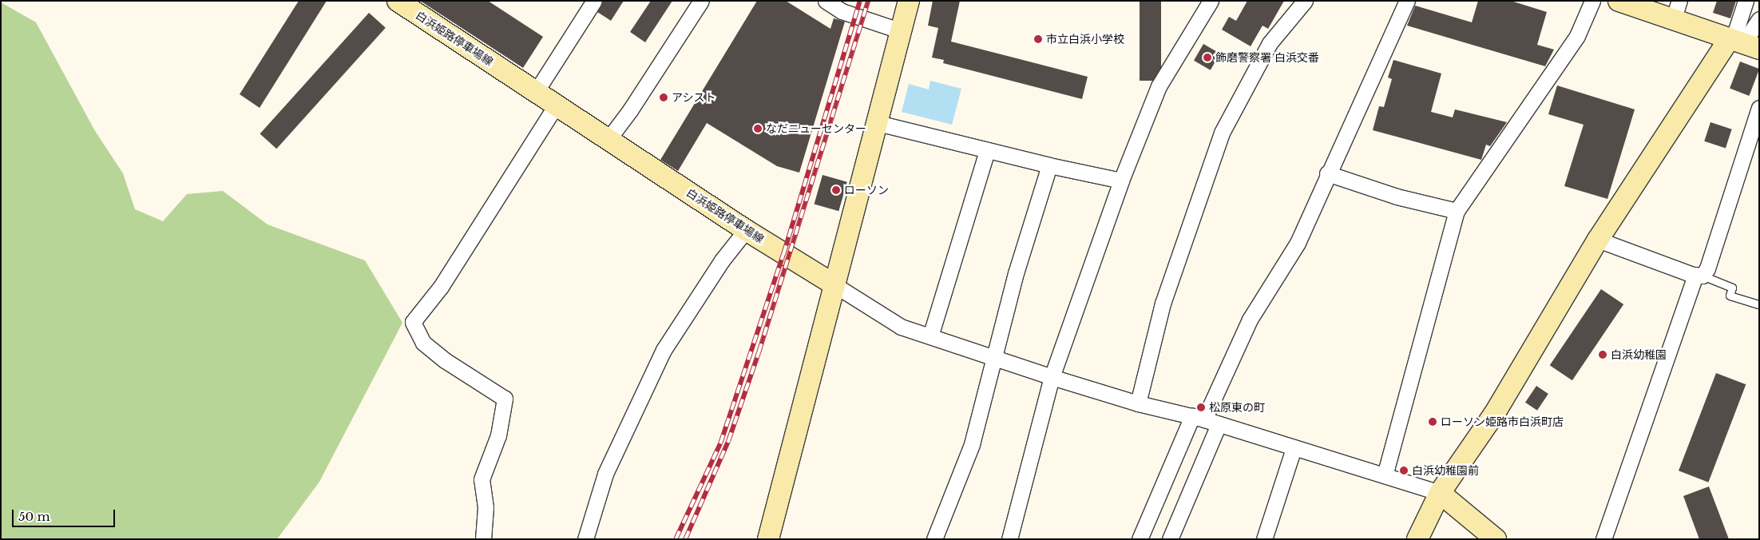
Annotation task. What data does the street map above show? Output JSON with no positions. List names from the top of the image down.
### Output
{
  "streets": {
    "street": ["白浜姫路停車場線"]
  },
  "places": [
    "市立白浜小学校",
    "飾磨警察署 白浜交番",
    "アシスト",
    "なだニューセンター",
    "ローソン",
    "白浜幼稚園",
    "松原東の町",
    "ローソン姫路市白浜町店",
    "白浜幼稚園前"
  ],
  "scale_bar": "50 m"
}
